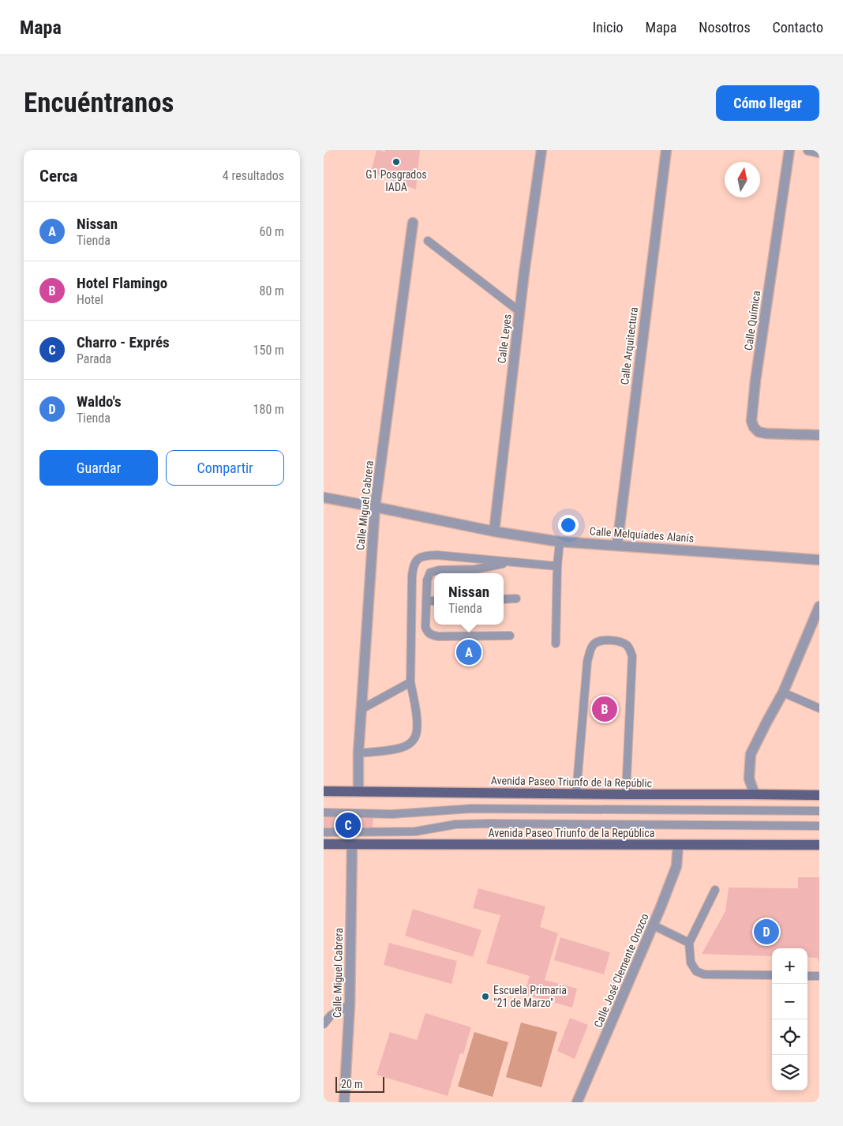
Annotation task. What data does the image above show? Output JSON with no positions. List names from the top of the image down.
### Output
{
  "streets": {
    "main road": ["Avenida Paseo Triunfo de la Repúblic", "Avenida Paseo Triunfo de la República"],
    "street": [
      "Calle Química",
      "Calle Leyes",
      "Calle Arquitectura",
      "Calle Miguel Cabrera",
      "Calle Melquíades Alanís",
      "Calle José Clemente Orozco"
    ]
  },
  "crossings": [
    ["Calle Leyes", "Calle Melquíades Alanís"],
    ["Calle Arquitectura", "Calle Melquíades Alanís"],
    ["Calle Miguel Cabrera", "Calle Melquíades Alanís"],
    ["Calle Miguel Cabrera", "Avenida Paseo Triunfo de la Repúblic"],
    ["Calle Miguel Cabrera", "Avenida Paseo Triunfo de la República"],
    ["Avenida Paseo Triunfo de la República", "Calle José Clemente Orozco"]
  ],
  "places": ["G1 Posgrados IADA", "Escuela Primaria \"21 de Marzo\""],
  "scale_bar": "20 m",
  "north": "top",
  "page": {
    "header": "Mapa",
    "nav": [
      "Inicio",
      "Mapa",
      "Nosotros",
      "Contacto"
    ],
    "buttons": [
      "Cómo llegar",
      ["Guardar", "Compartir"]
    ],
    "title": "Encuéntranos",
    "heading": ["Cerca", "4 resultados"],
    "list": [
      {
        "mark": "A",
        "name": "Nissan",
        "note": "Tienda",
        "value": "60 m"
      },
      {
        "mark": "B",
        "name": "Hotel Flamingo",
        "note": "Hotel",
        "value": "80 m"
      },
      {
        "mark": "C",
        "name": "Charro - Exprés",
        "note": "Parada",
        "value": "150 m"
      },
      {
        "mark": "D",
        "name": "Waldo's",
        "note": "Tienda",
        "value": "180 m"
      }
    ],
    "popup": ["Nissan", "Tienda"],
    "pins": [
      "A",
      "B",
      "C",
      "D"
    ],
    "map_buttons": ["+", "−"],
    "scale": "20 m"
  }
}
